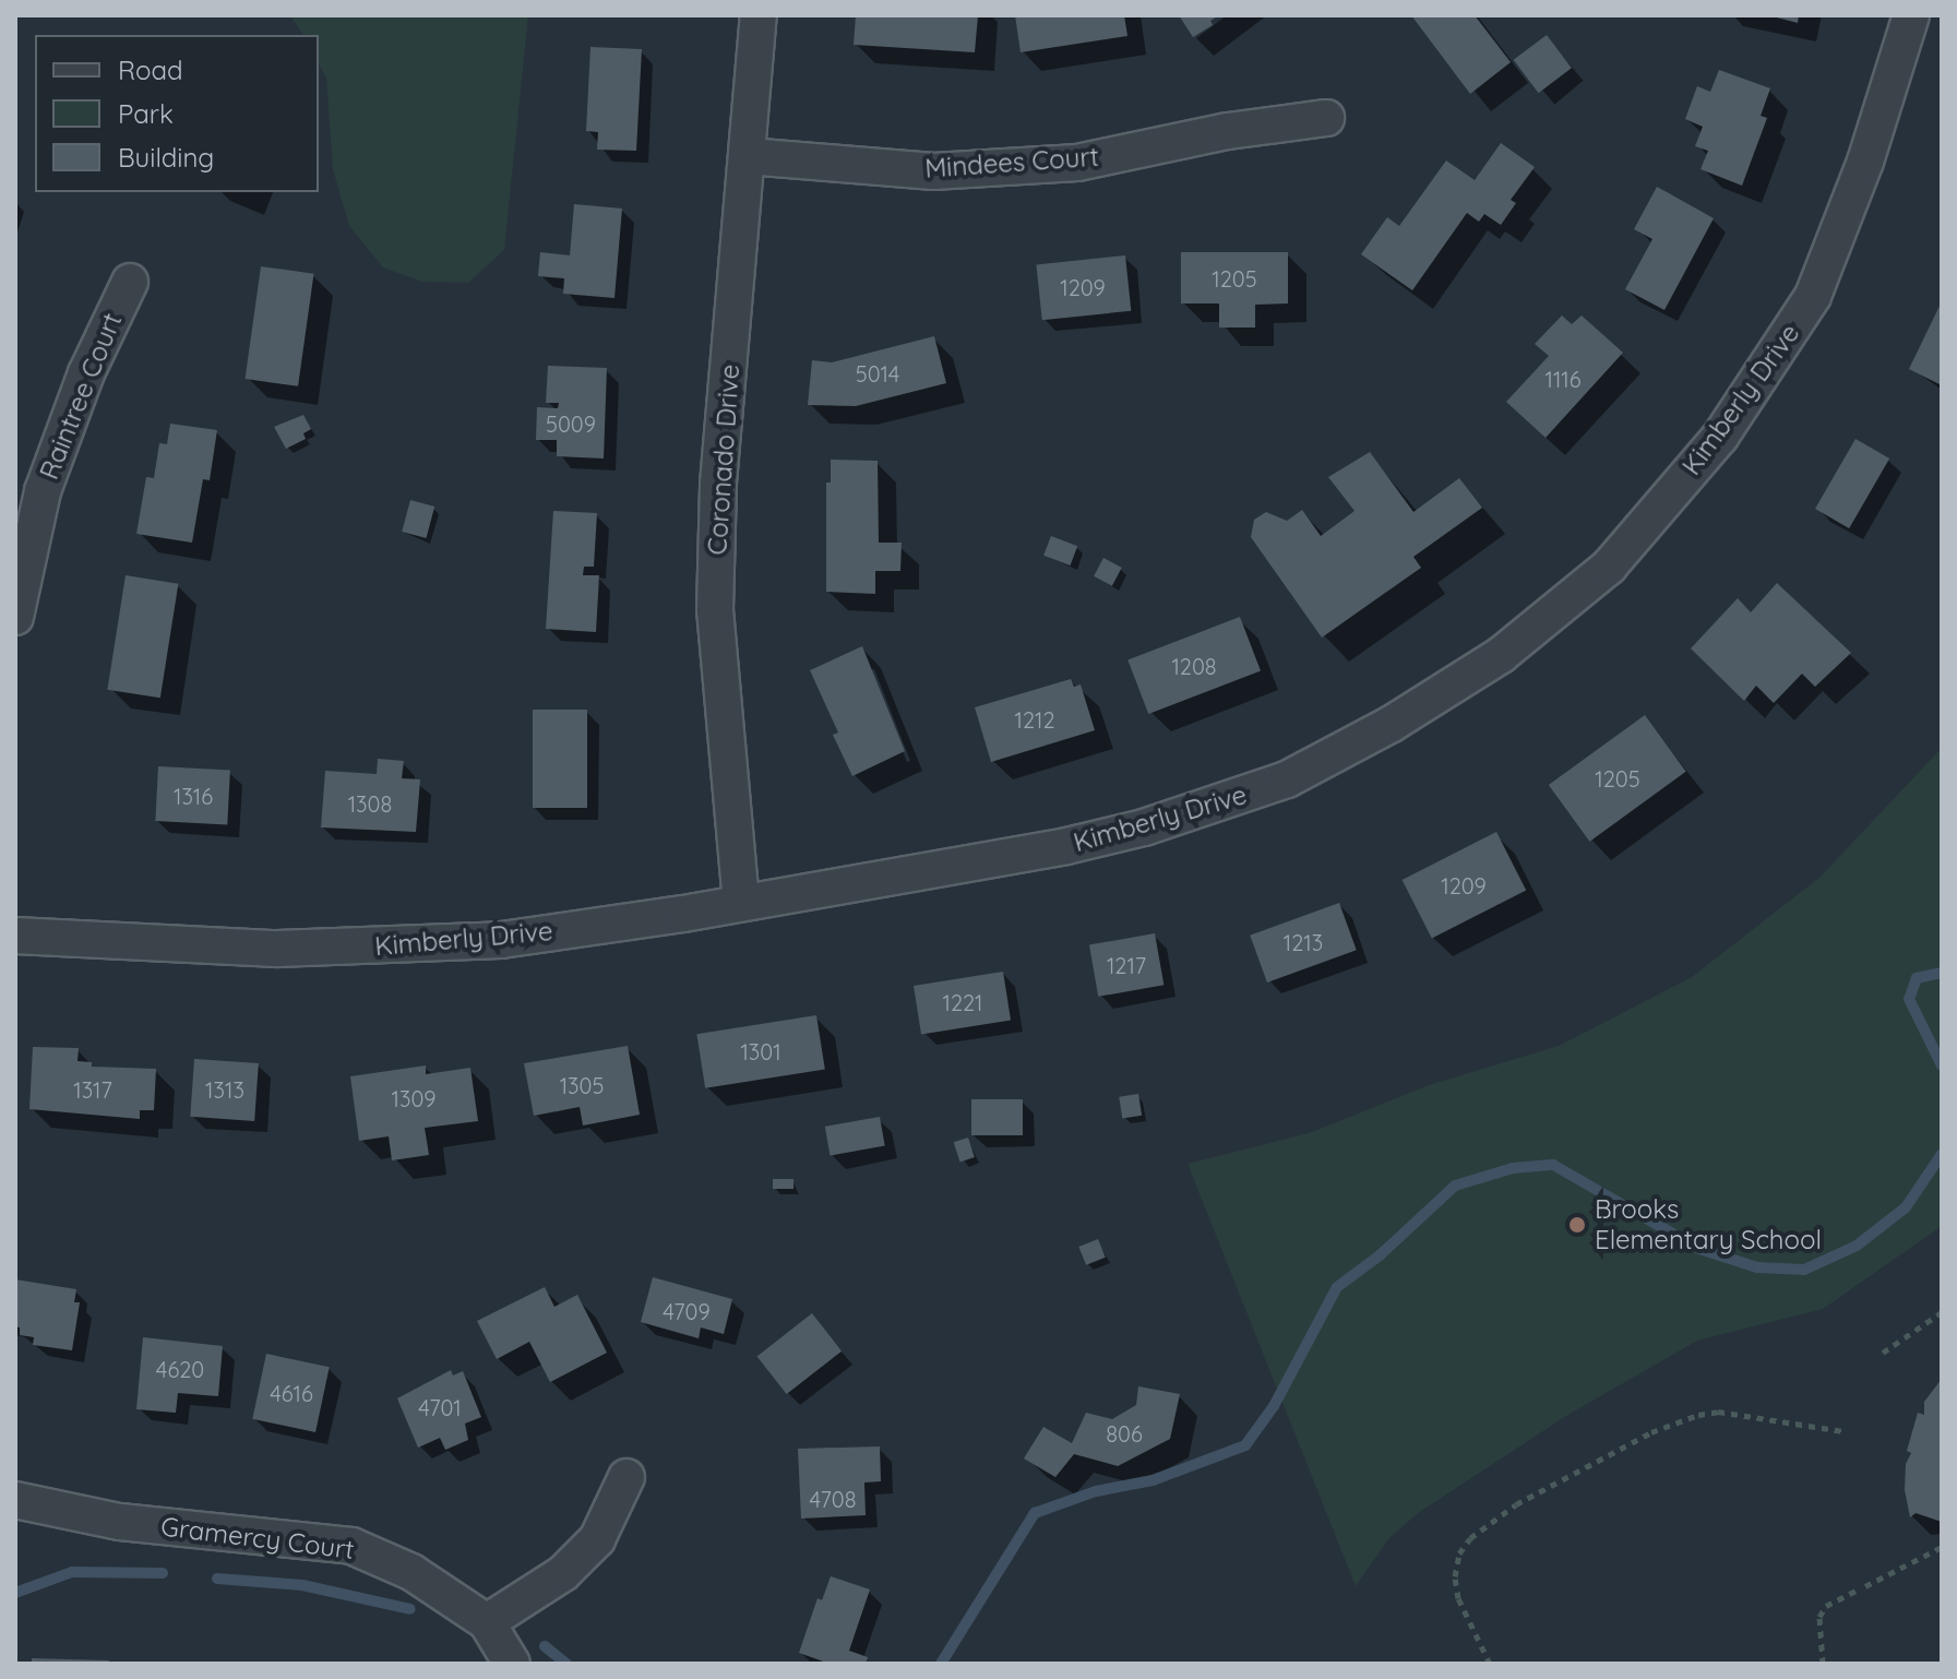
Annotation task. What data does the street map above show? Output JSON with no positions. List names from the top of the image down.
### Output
{
  "streets": {
    "street": [
      "Mindees Court",
      "Raintree Court",
      "Kimberly Drive",
      "Coronado Drive",
      "Gramercy Court"
    ]
  },
  "crossings": [
    ["Mindees Court", "Coronado Drive"],
    ["Kimberly Drive", "Coronado Drive"]
  ],
  "places": ["Brooks Elementary School"],
  "house_numbers": [
    "1205",
    "1209",
    "5014",
    "1116",
    "5009",
    "1208",
    "1212",
    "1205",
    "1316",
    "1308",
    "1209",
    "1213",
    "1217",
    "1221",
    "1301",
    "1305",
    "1317",
    "1313",
    "1309",
    "4709",
    "4620",
    "4616",
    "4701",
    "806",
    "4708"
  ],
  "legend": ["Road", "Park", "Building"]
}
